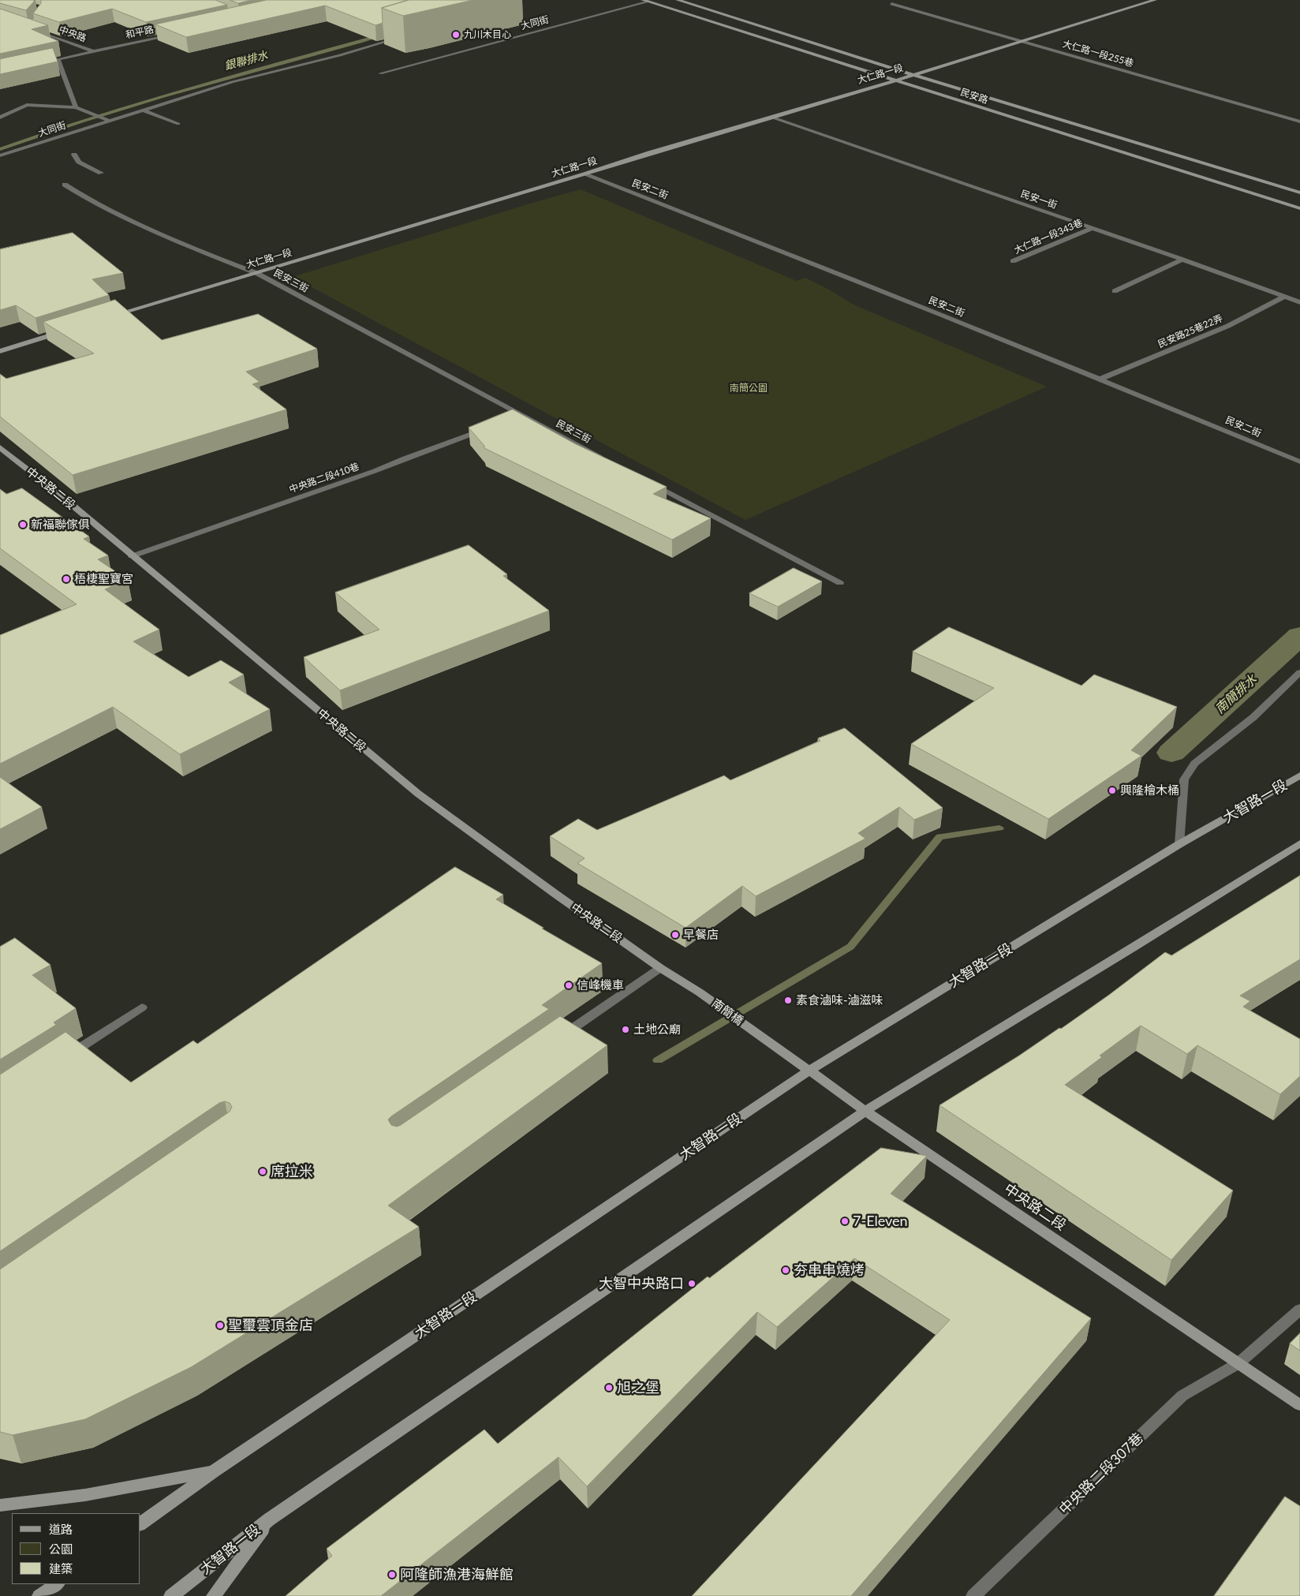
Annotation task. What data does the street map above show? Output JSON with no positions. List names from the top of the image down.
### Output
{
  "streets": {
    "street": [
      "大同街",
      "和平路",
      "中央路",
      "大仁路一段255巷",
      "大仁路一段",
      "民安路",
      "民安二街",
      "民安一街",
      "大仁路一段343巷",
      "民安三街",
      "民安路25巷22弄",
      "中央路二段410巷",
      "中央路二段",
      "大智路一段",
      "南簡橋",
      "中央路二段307巷"
    ]
  },
  "crossings": [
    ["大同街", "民安路"],
    ["和平路", "中央路"],
    ["大仁路一段255巷", "大仁路一段"],
    ["大仁路一段", "民安路"],
    ["大仁路一段", "民安二街"],
    ["大仁路一段", "民安一街"],
    ["大仁路一段", "民安三街"],
    ["民安二街", "民安路25巷22弄"],
    ["民安一街", "大仁路一段343巷"],
    ["民安一街", "民安路25巷22弄"],
    ["中央路二段410巷", "中央路二段"],
    ["中央路二段", "大智路一段"],
    ["中央路二段", "南簡橋"],
    ["中央路二段", "中央路二段307巷"]
  ],
  "water": ["銀聯排水", "南簡排水"],
  "parks": ["南簡公園"],
  "places": [
    "九川木目心",
    "新福聯傢俱",
    "梧棲聖寶宮",
    "興隆檜木桶",
    "早餐店",
    "信峰機車",
    "素食滷味-滷滋味",
    "土地公廟",
    "席拉米",
    "7-Eleven",
    "夯串串燒烤",
    "大智中央路口",
    "聖璽雲頂金店",
    "旭之堡",
    "阿隆師漁港海鮮館"
  ],
  "legend": ["道路", "公園", "建築"]
}
